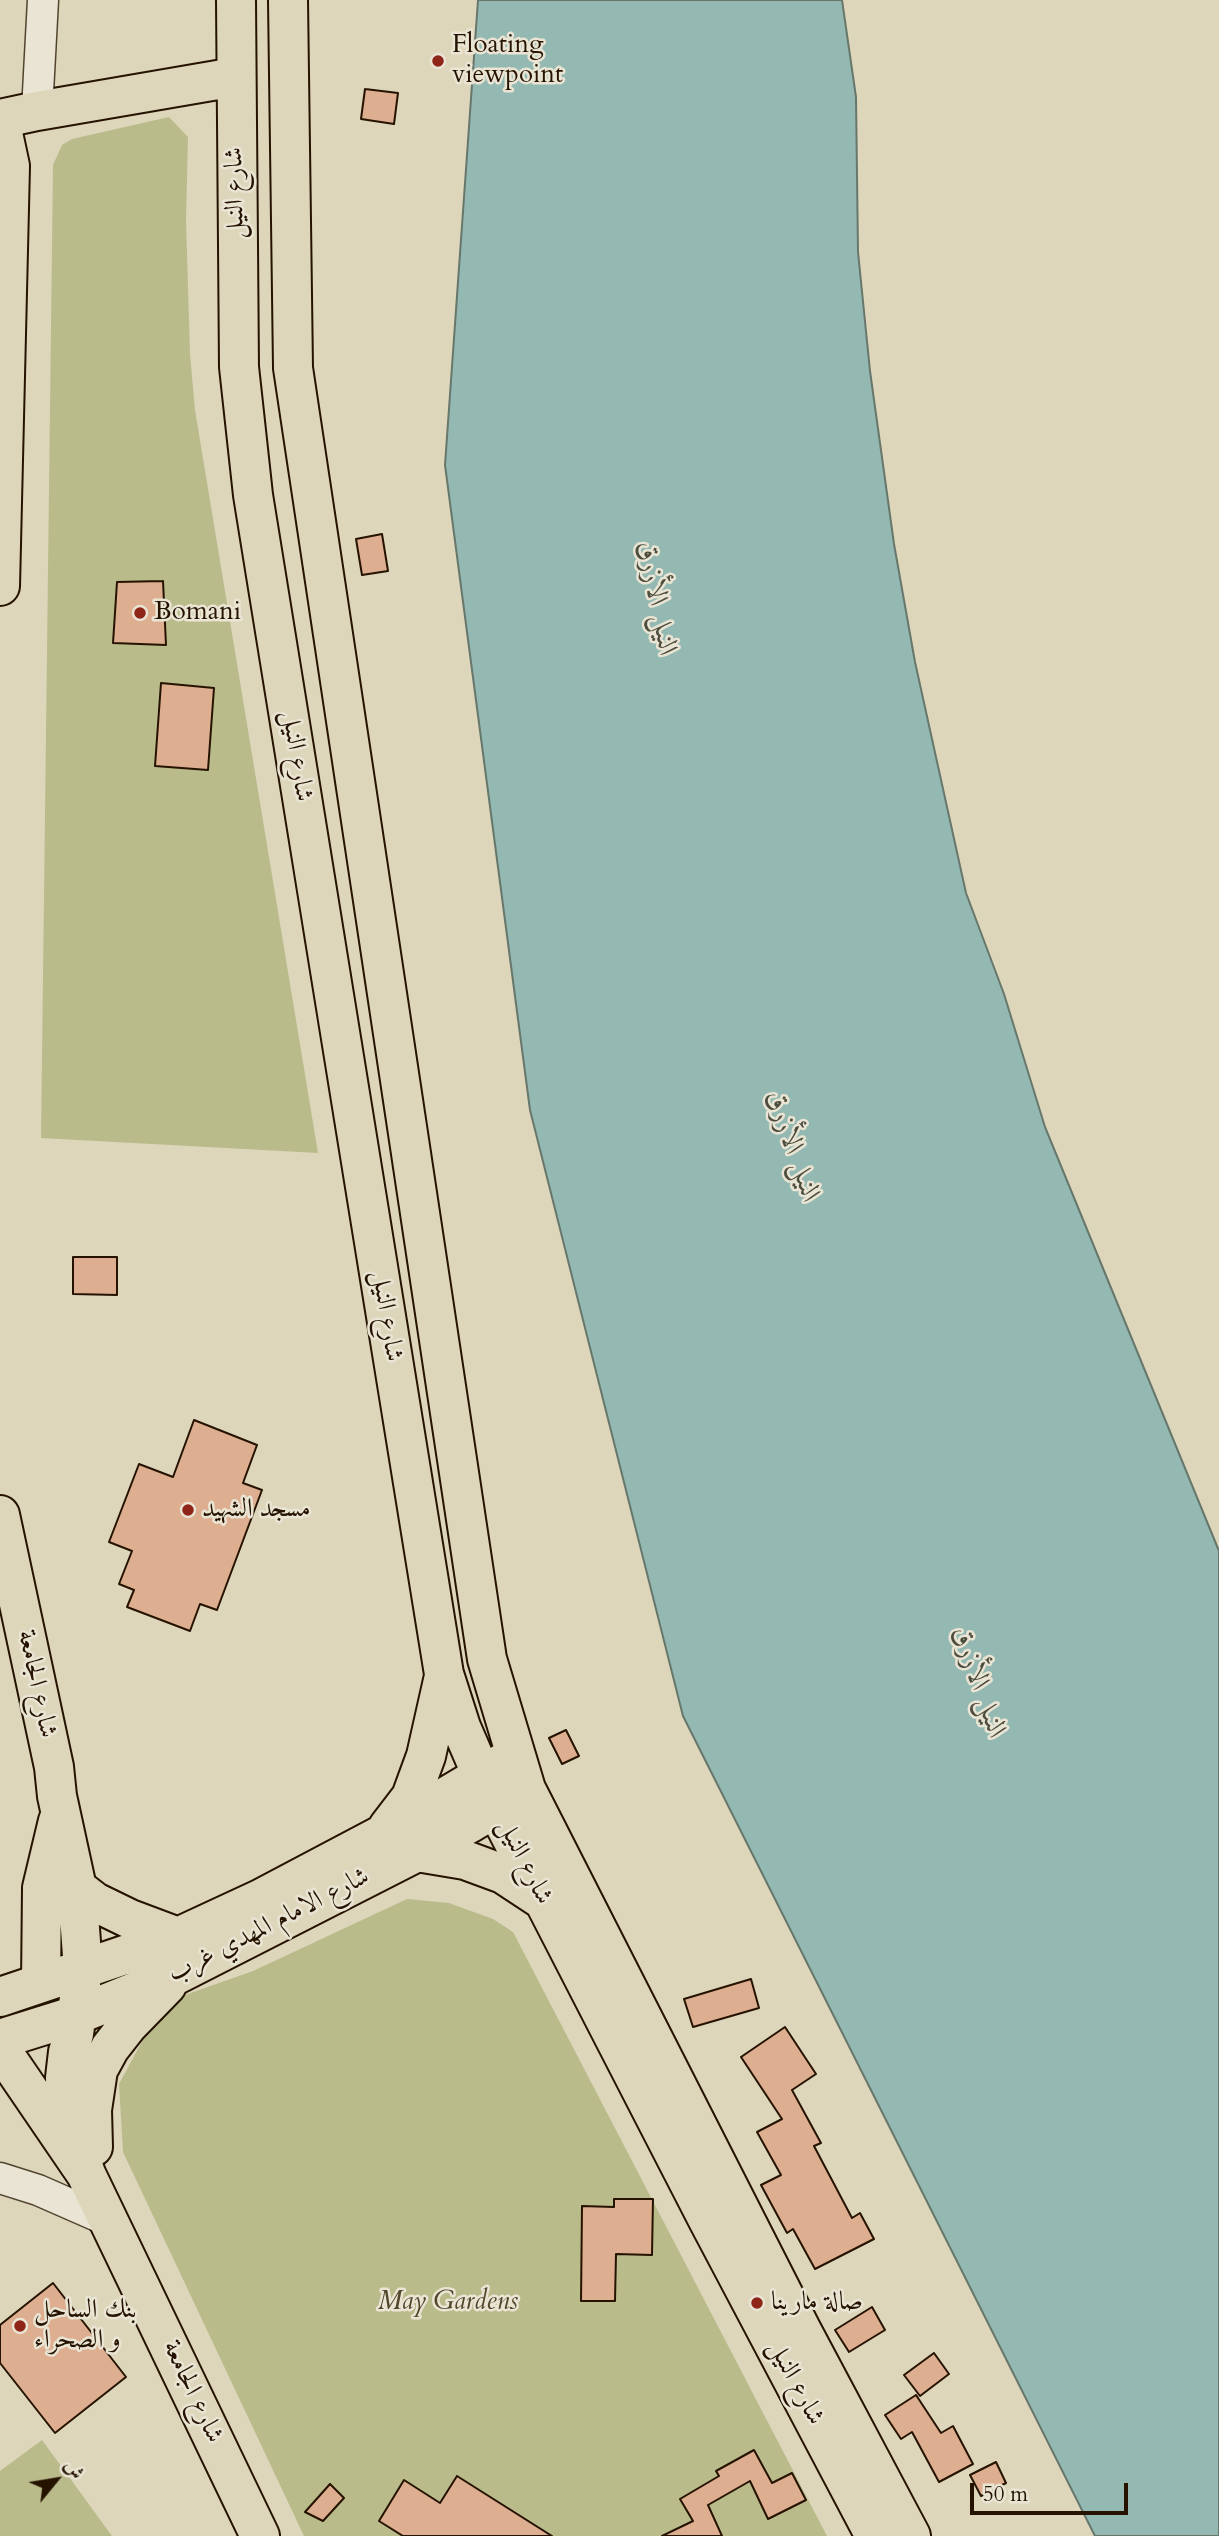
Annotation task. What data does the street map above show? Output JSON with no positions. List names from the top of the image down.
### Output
{
  "streets": {
    "main road": ["شارع النيل", "شارع الجامعة", "شارع الامام المهدي غرب"]
  },
  "crossings": [
    ["شارع النيل", "شارع الامام المهدي غرب"],
    ["شارع الجامعة", "شارع الامام المهدي غرب"]
  ],
  "water": ["النيل الأزرق"],
  "parks": ["May Gardens"],
  "places": [
    "Floating viewpoint",
    "Bomani",
    "مسجد الشهيد",
    "صالة مارينا",
    "بنك الساحل و الصحراء"
  ],
  "scale_bar": "50 m",
  "north": "top right"
}
